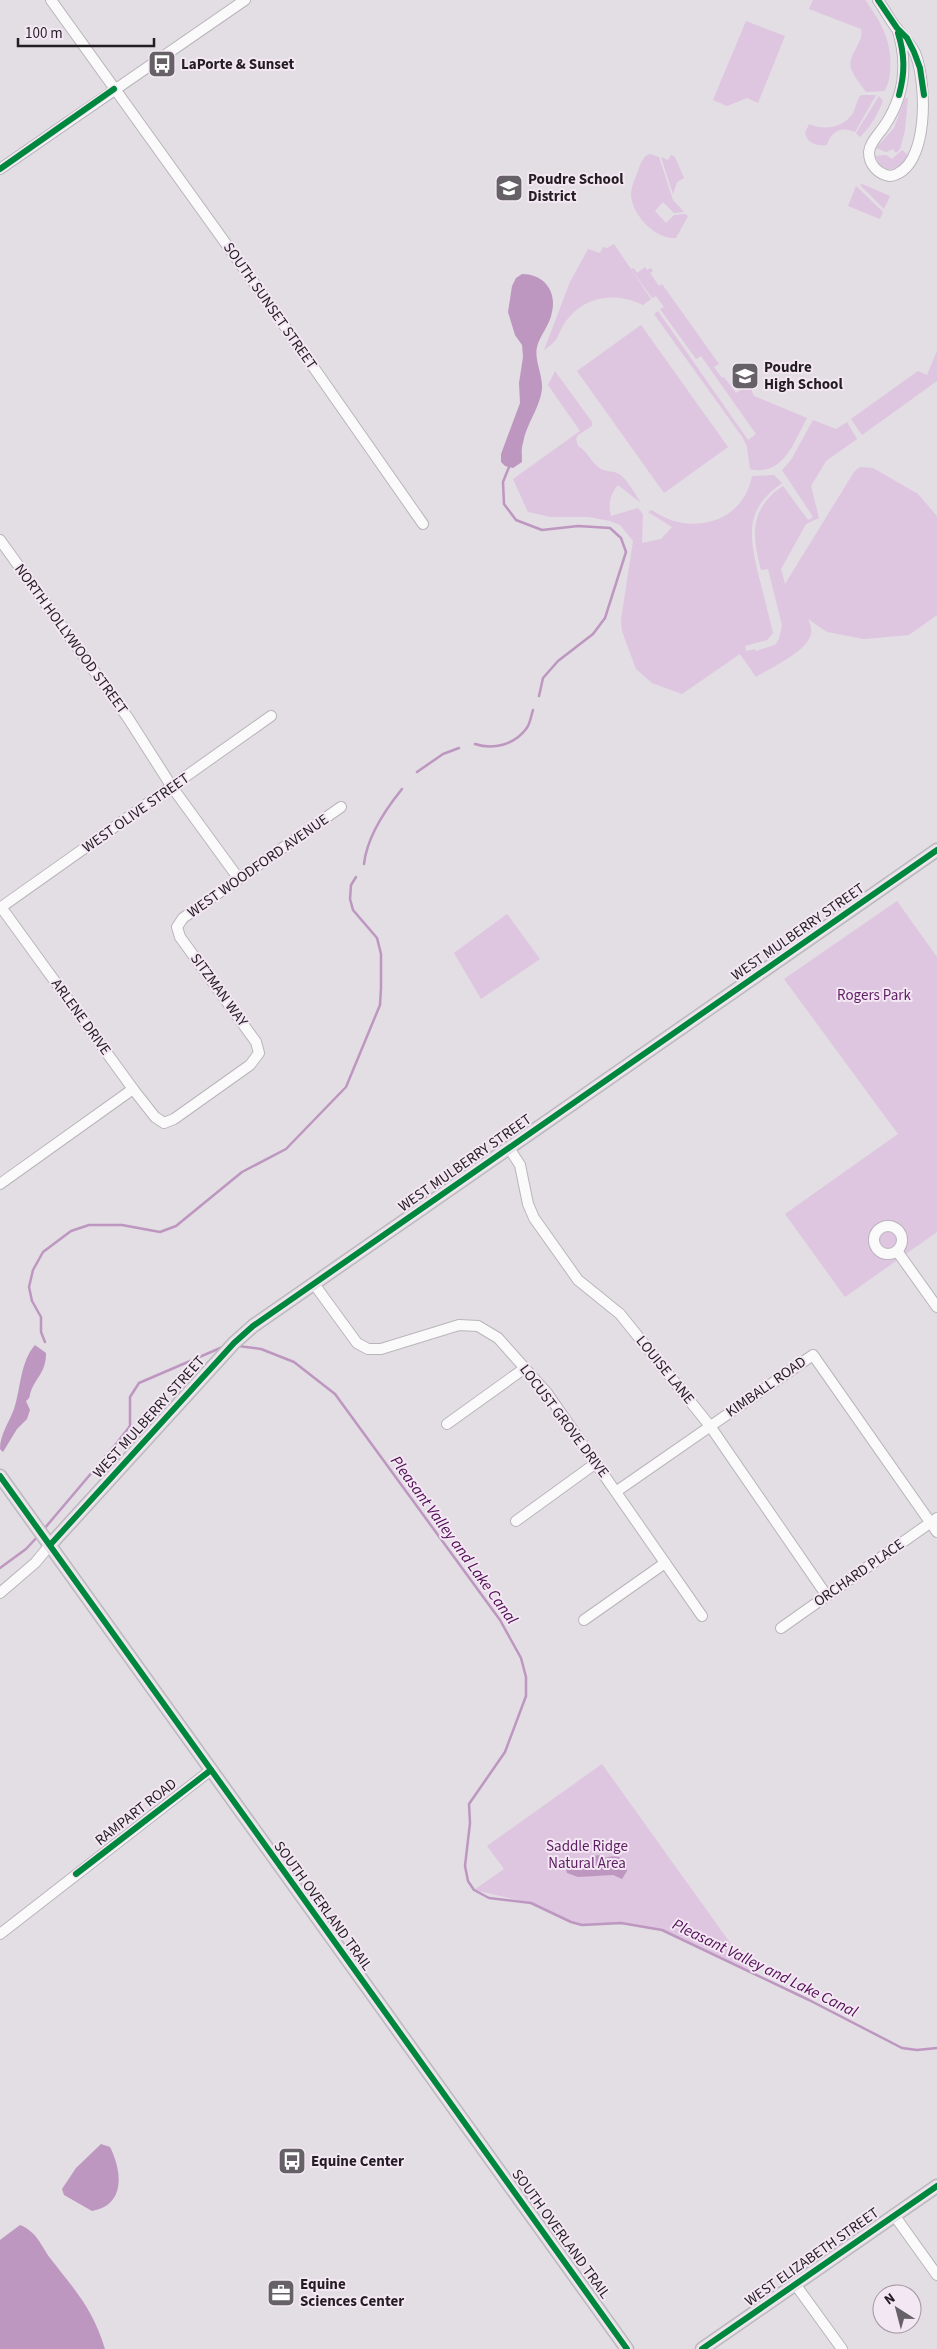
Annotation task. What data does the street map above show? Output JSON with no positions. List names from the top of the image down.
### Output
{
  "streets": {
    "main road": ["WEST MULBERRY STREET", "SOUTH OVERLAND TRAIL", "WEST ELIZABETH STREET"],
    "street": [
      "SOUTH SUNSET STREET",
      "NORTH HOLLYWOOD STREET",
      "WEST OLIVE STREET",
      "WEST WOODFORD AVENUE",
      "SITZMAN WAY",
      "ARLENE DRIVE",
      "LOUISE LANE",
      "KIMBALL ROAD",
      "LOCUST GROVE DRIVE",
      "ORCHARD PLACE",
      "RAMPART ROAD"
    ]
  },
  "crossings": [
    ["NORTH HOLLYWOOD STREET", "WEST OLIVE STREET"],
    ["NORTH HOLLYWOOD STREET", "WEST WOODFORD AVENUE"],
    ["WEST OLIVE STREET", "ARLENE DRIVE"],
    ["WEST WOODFORD AVENUE", "SITZMAN WAY"],
    ["WEST MULBERRY STREET", "LOUISE LANE"],
    ["WEST MULBERRY STREET", "LOCUST GROVE DRIVE"],
    ["WEST MULBERRY STREET", "SOUTH OVERLAND TRAIL"],
    ["SITZMAN WAY", "ARLENE DRIVE"],
    ["LOUISE LANE", "KIMBALL ROAD"],
    ["LOUISE LANE", "ORCHARD PLACE"],
    ["KIMBALL ROAD", "LOCUST GROVE DRIVE"],
    ["KIMBALL ROAD", "ORCHARD PLACE"],
    ["RAMPART ROAD", "SOUTH OVERLAND TRAIL"]
  ],
  "water": ["Pleasant Valley and Lake Canal"],
  "parks": ["Rogers Park", "Saddle Ridge Natural Area"],
  "places": {
    "bus stop": ["LaPorte & Sunset", "Equine Center"],
    "school or university": ["Poudre School District", "Poudre High School"],
    "office": ["Equine Sciences Center"]
  },
  "scale_bar": "100 m",
  "north": "top left"
}
